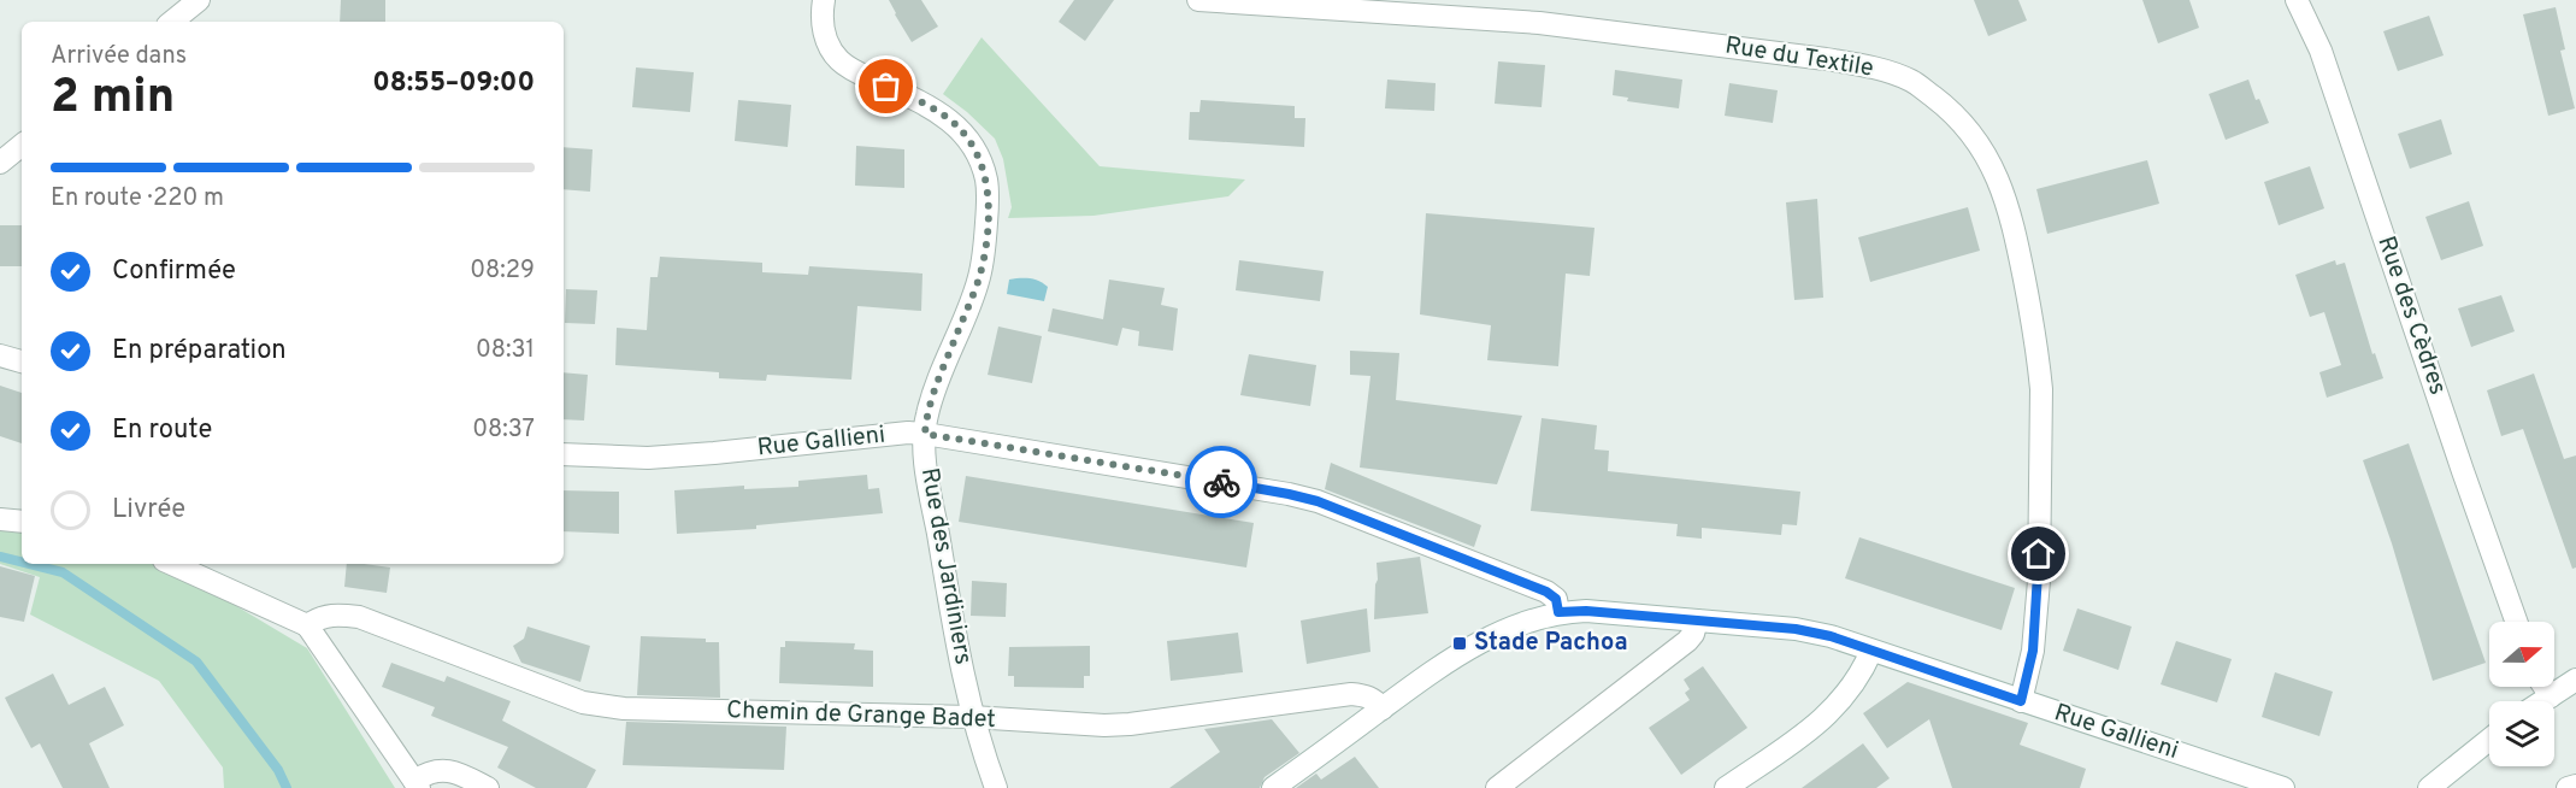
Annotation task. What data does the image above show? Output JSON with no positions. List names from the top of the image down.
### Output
{
  "streets": {
    "street": [
      "Rue du Textile",
      "Rue des Cèdres",
      "Rue Gallieni",
      "Rue des Jardiniers",
      "Chemin de Grange Badet"
    ]
  },
  "crossings": [
    ["Rue du Textile", "Rue Gallieni"],
    ["Rue Gallieni", "Rue des Jardiniers"],
    ["Rue des Jardiniers", "Chemin de Grange Badet"]
  ],
  "places": {
    "transit": ["Stade Pachoa"]
  },
  "north": "right",
  "page": {
    "heading": ["2 min", "Arrivée dans", "08:55–09:00"],
    "bar": "En route · 220 m",
    "list": [
      ["Confirmée", "08:29"],
      ["En préparation", "08:31"],
      ["En route", "08:37"],
      "Livrée"
    ]
  }
}
